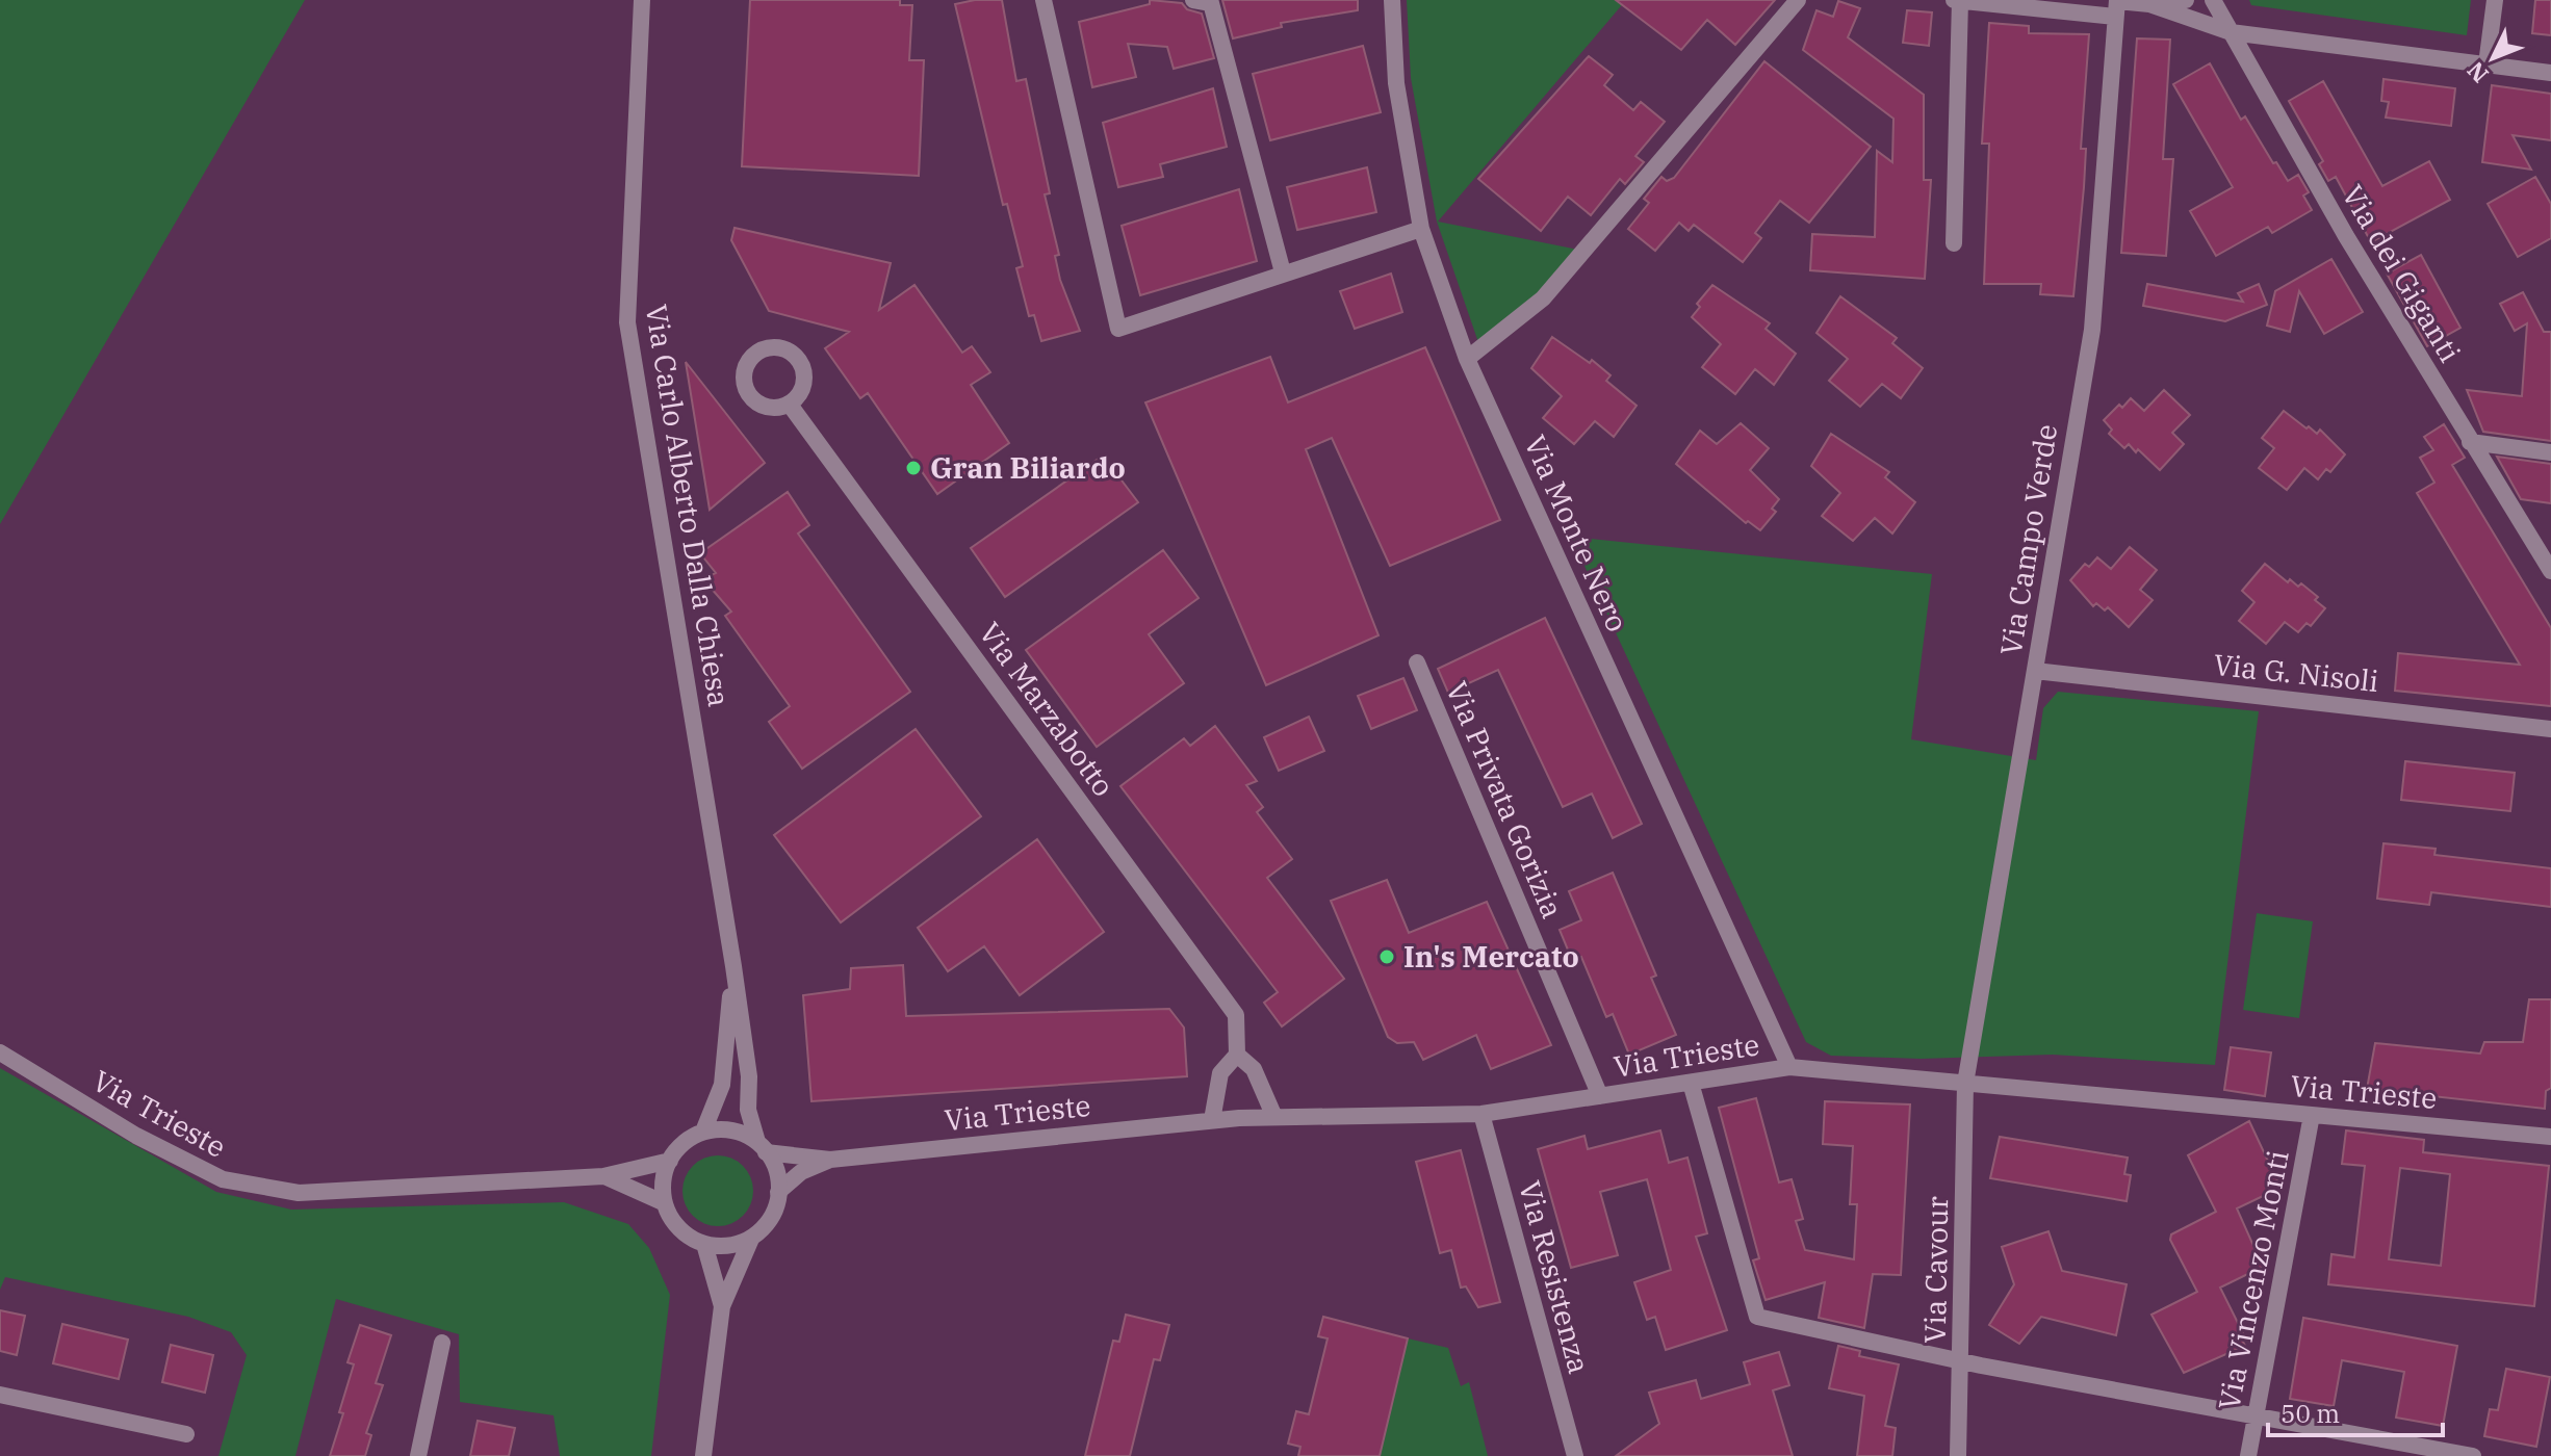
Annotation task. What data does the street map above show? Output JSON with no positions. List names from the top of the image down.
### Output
{
  "streets": {
    "street": [
      "Via dei Giganti",
      "Via Carlo Alberto Dalla Chiesa",
      "Via Monte Nero",
      "Via Campo Verde",
      "Via G. Nisoli",
      "Via Marzabotto",
      "Via Privata Gorizia",
      "Via Trieste",
      "Via Cavour",
      "Via Resistenza",
      "Via Vincenzo Monti"
    ]
  },
  "crossings": [
    ["Via Carlo Alberto Dalla Chiesa", "Via Trieste"],
    ["Via Monte Nero", "Via Trieste"],
    ["Via Campo Verde", "Via G. Nisoli"],
    ["Via Campo Verde", "Via Trieste"],
    ["Via Campo Verde", "Via Cavour"],
    ["Via Privata Gorizia", "Via Trieste"],
    ["Via Trieste", "Via Cavour"],
    ["Via Trieste", "Via Resistenza"],
    ["Via Trieste", "Via Vincenzo Monti"]
  ],
  "places": ["Gran Biliardo", "In's Mercato"],
  "scale_bar": "50 m",
  "north": "bottom left"
}
